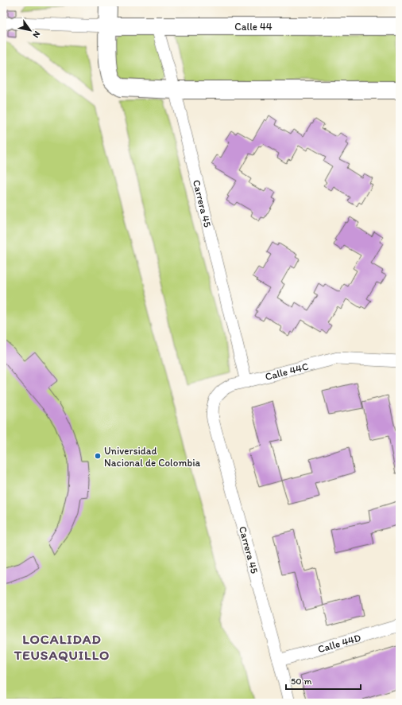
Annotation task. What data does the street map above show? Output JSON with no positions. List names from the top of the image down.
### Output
{
  "streets": {
    "street": [
      "Calle 44",
      "Carrera 45",
      "Calle 44C",
      "Calle 44D"
    ]
  },
  "crossings": [
    ["Calle 44", "Carrera 45"],
    ["Carrera 45", "Calle 44C"],
    ["Carrera 45", "Calle 44D"]
  ],
  "districts": ["LOCALIDAD TEUSAQUILLO"],
  "places": ["Universidad Nacional de Colombia"],
  "scale_bar": "50 m",
  "north": "bottom right"
}
